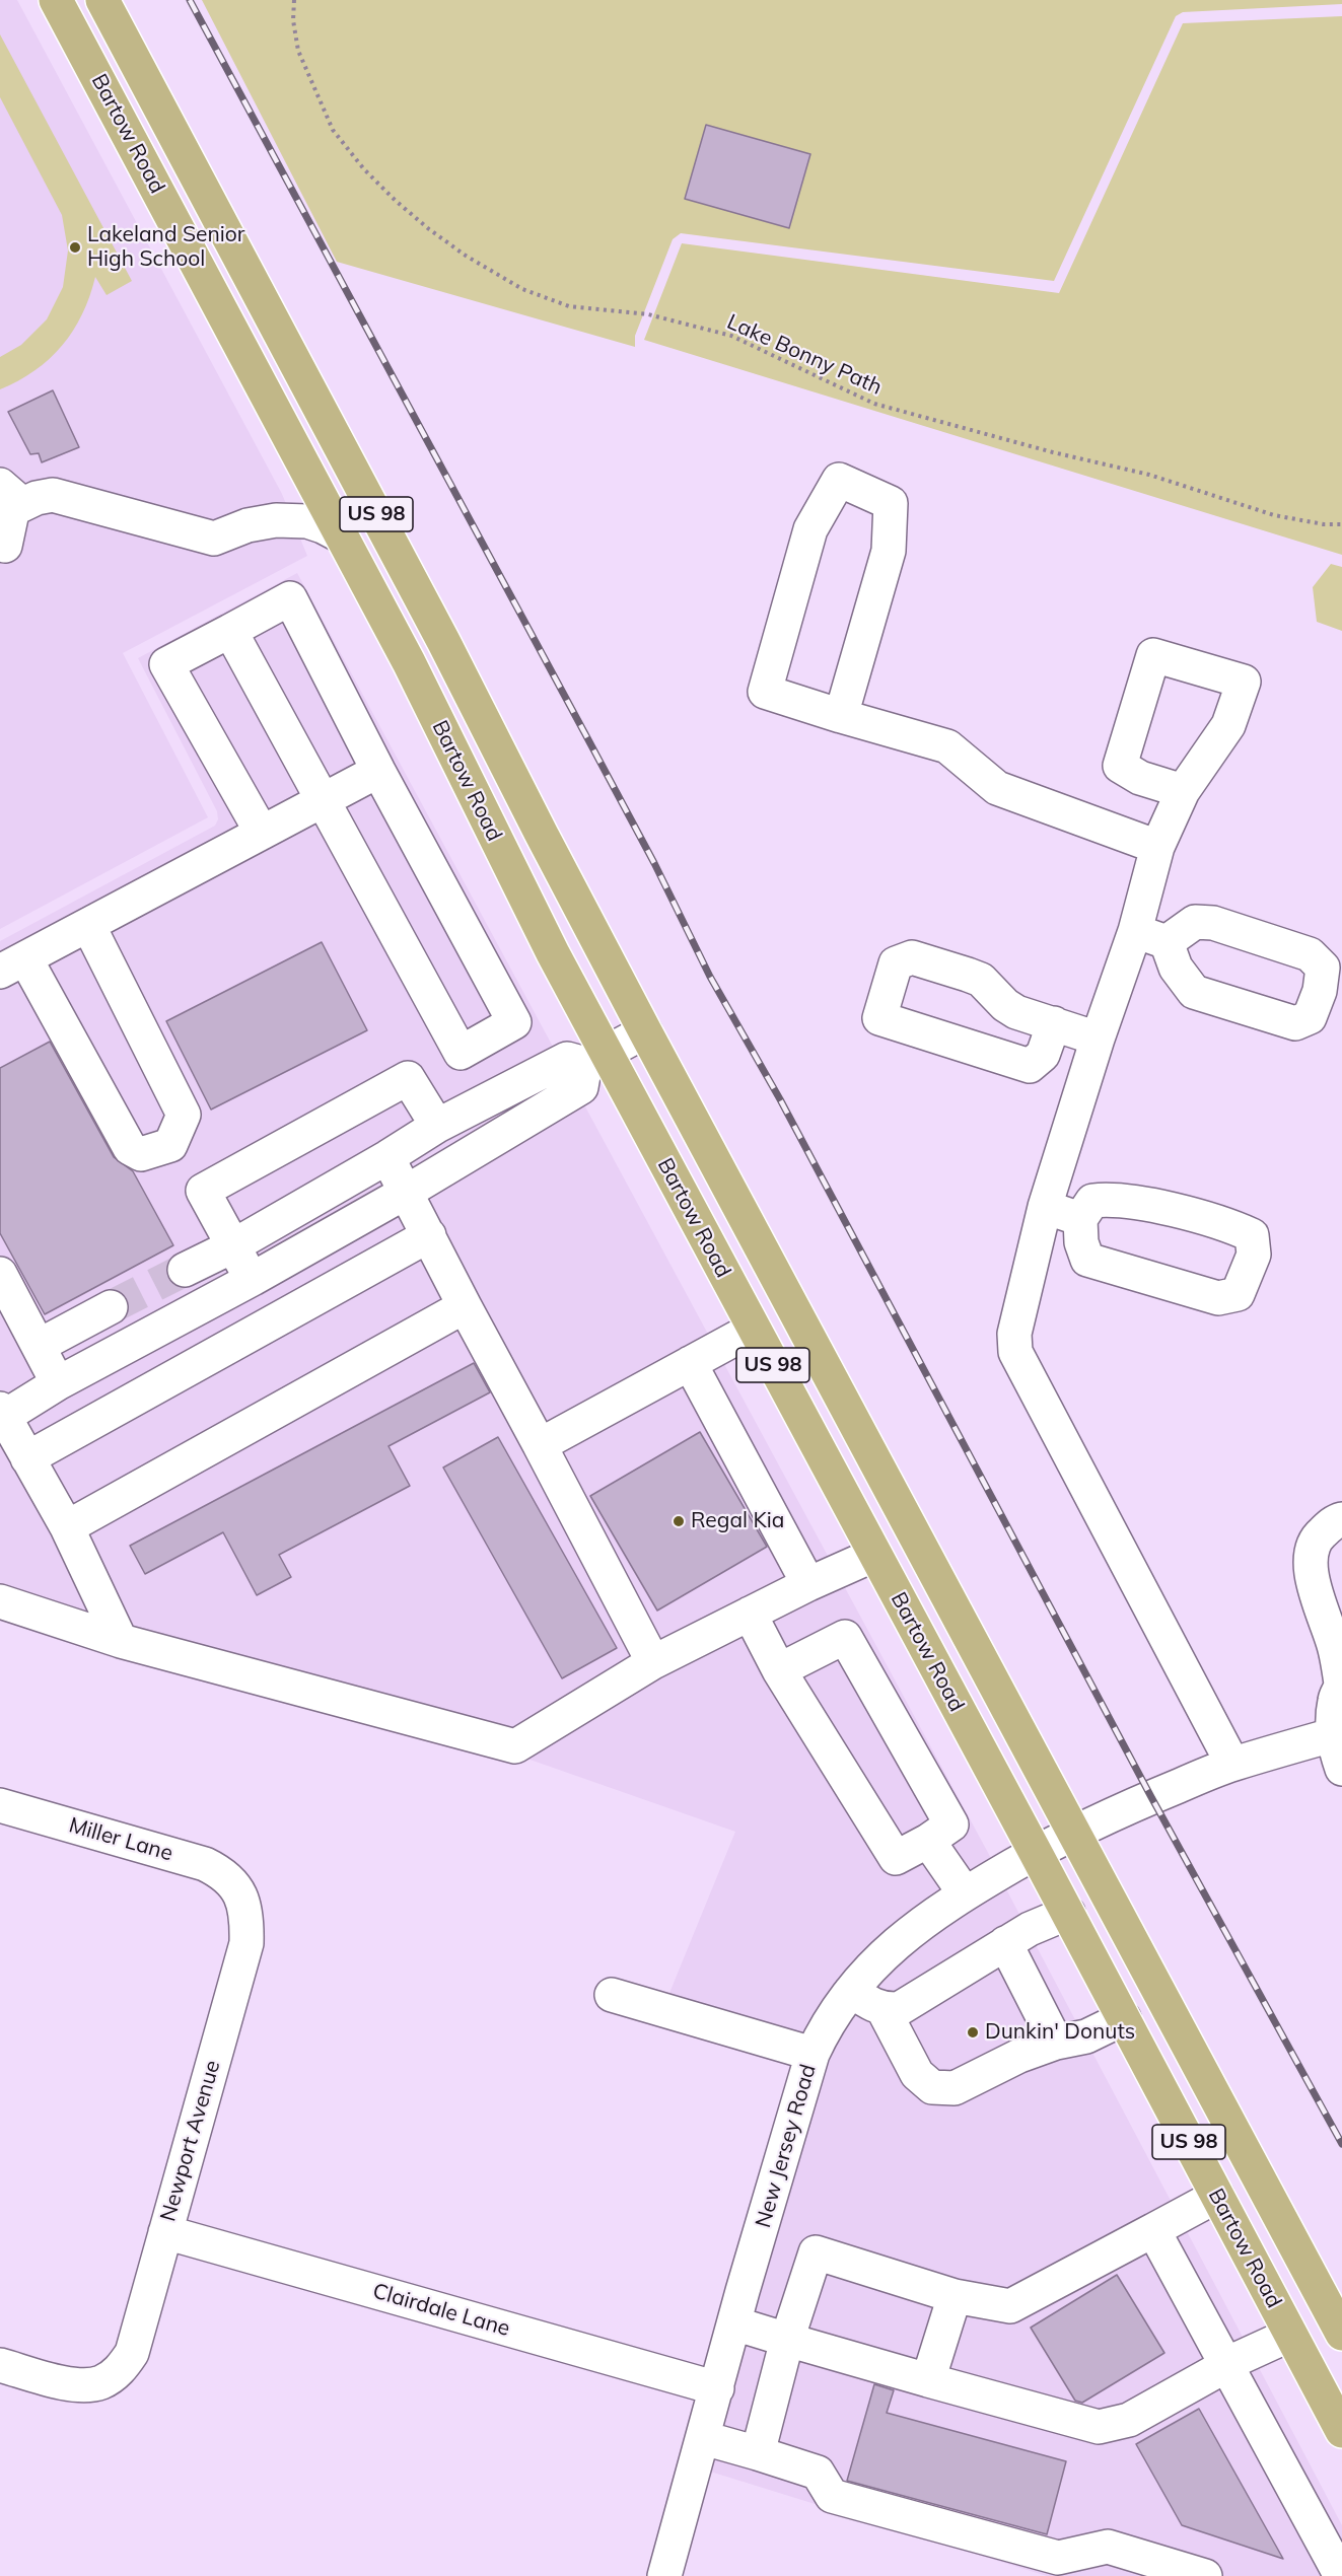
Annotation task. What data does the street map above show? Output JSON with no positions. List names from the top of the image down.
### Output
{
  "streets": {
    "main road": ["Bartow Road", "US 98"],
    "street": [
      "Miller Lane",
      "Newport Avenue",
      "New Jersey Road",
      "Clairdale Lane"
    ],
    "path": ["Lake Bonny Path"]
  },
  "crossings": [
    ["Bartow Road", "New Jersey Road"],
    ["Miller Lane", "Newport Avenue"],
    ["Newport Avenue", "Clairdale Lane"],
    ["New Jersey Road", "Clairdale Lane"]
  ],
  "places": ["Lakeland Senior High School", "Regal Kia", "Dunkin' Donuts"]
}
